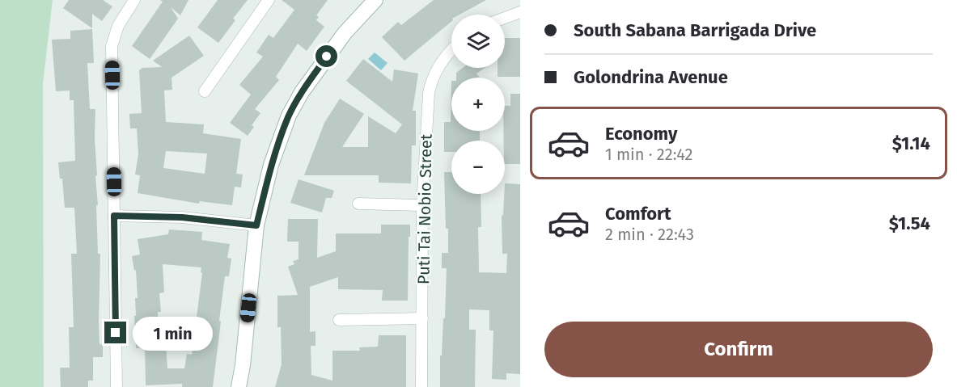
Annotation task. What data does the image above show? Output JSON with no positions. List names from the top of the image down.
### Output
{
  "streets": {
    "street": ["Puti Tai Nobio Street"]
  },
  "page": {
    "banner": ["South Sabana Barrigada Drive", "Golondrina Avenue"],
    "map_buttons": ["+", "−"],
    "list": [
      {
        "name": "Economy",
        "note": "1 min · 22:42",
        "value": "$1.14"
      },
      {
        "name": "Comfort",
        "note": "2 min · 22:43",
        "value": "$1.54"
      }
    ],
    "buttons": "Confirm",
    "bubble": "1 min"
  }
}
